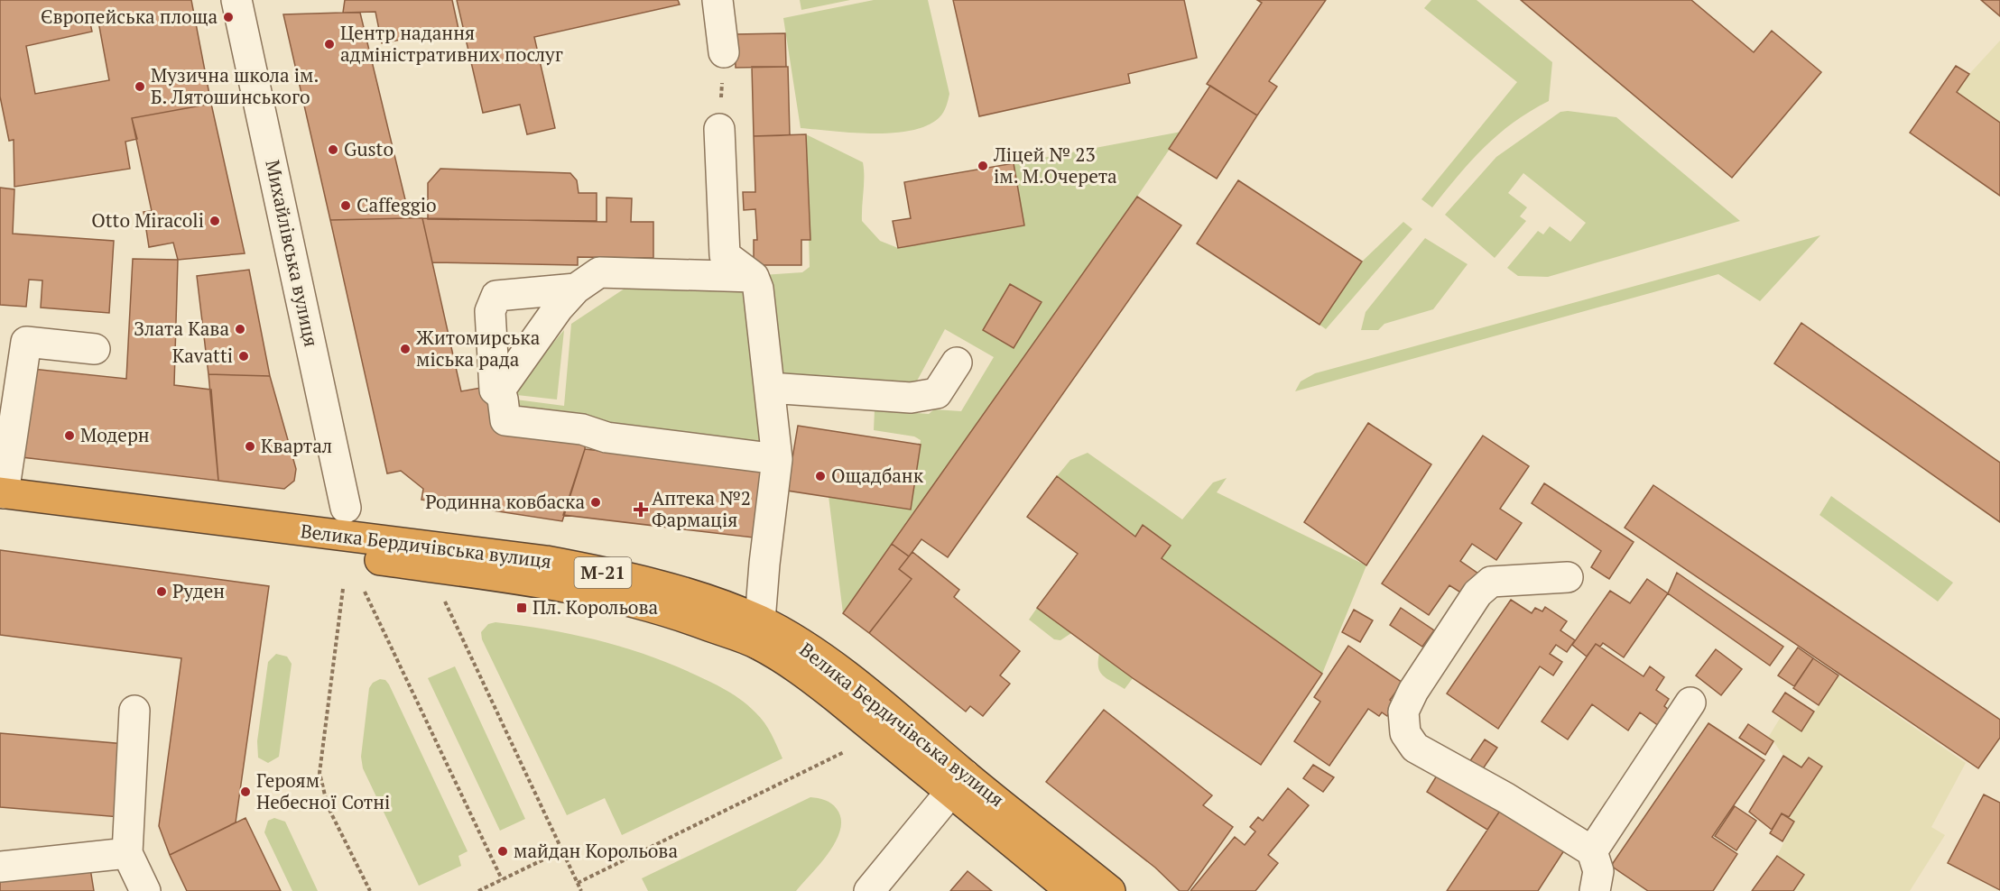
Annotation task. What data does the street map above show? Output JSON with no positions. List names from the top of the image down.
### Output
{
  "streets": {
    "highway": ["Велика Бердичівська вулиця", "М-21"],
    "street": ["Михайлівська вулиця"]
  },
  "places": {
    "other": [
      "Європейська площа",
      "Центр надання адміністративних послуг",
      "Музична школа ім. Б. Лятошинського",
      "Gusto",
      "Ліцей № 23 ім. М.Очерета",
      "Caffeggio",
      "Otto Miracoli",
      "Злата Кава",
      "Житомирська міська рада",
      "Kavatti",
      "Модерн",
      "Квартал",
      "Ощадбанк",
      "Родинна ковбаска",
      "Руден",
      "Героям Небесної Сотні",
      "майдан Корольова"
    ],
    "health": ["Аптека №2 Фармація"],
    "transit": ["Пл. Корольова"]
  }
}
